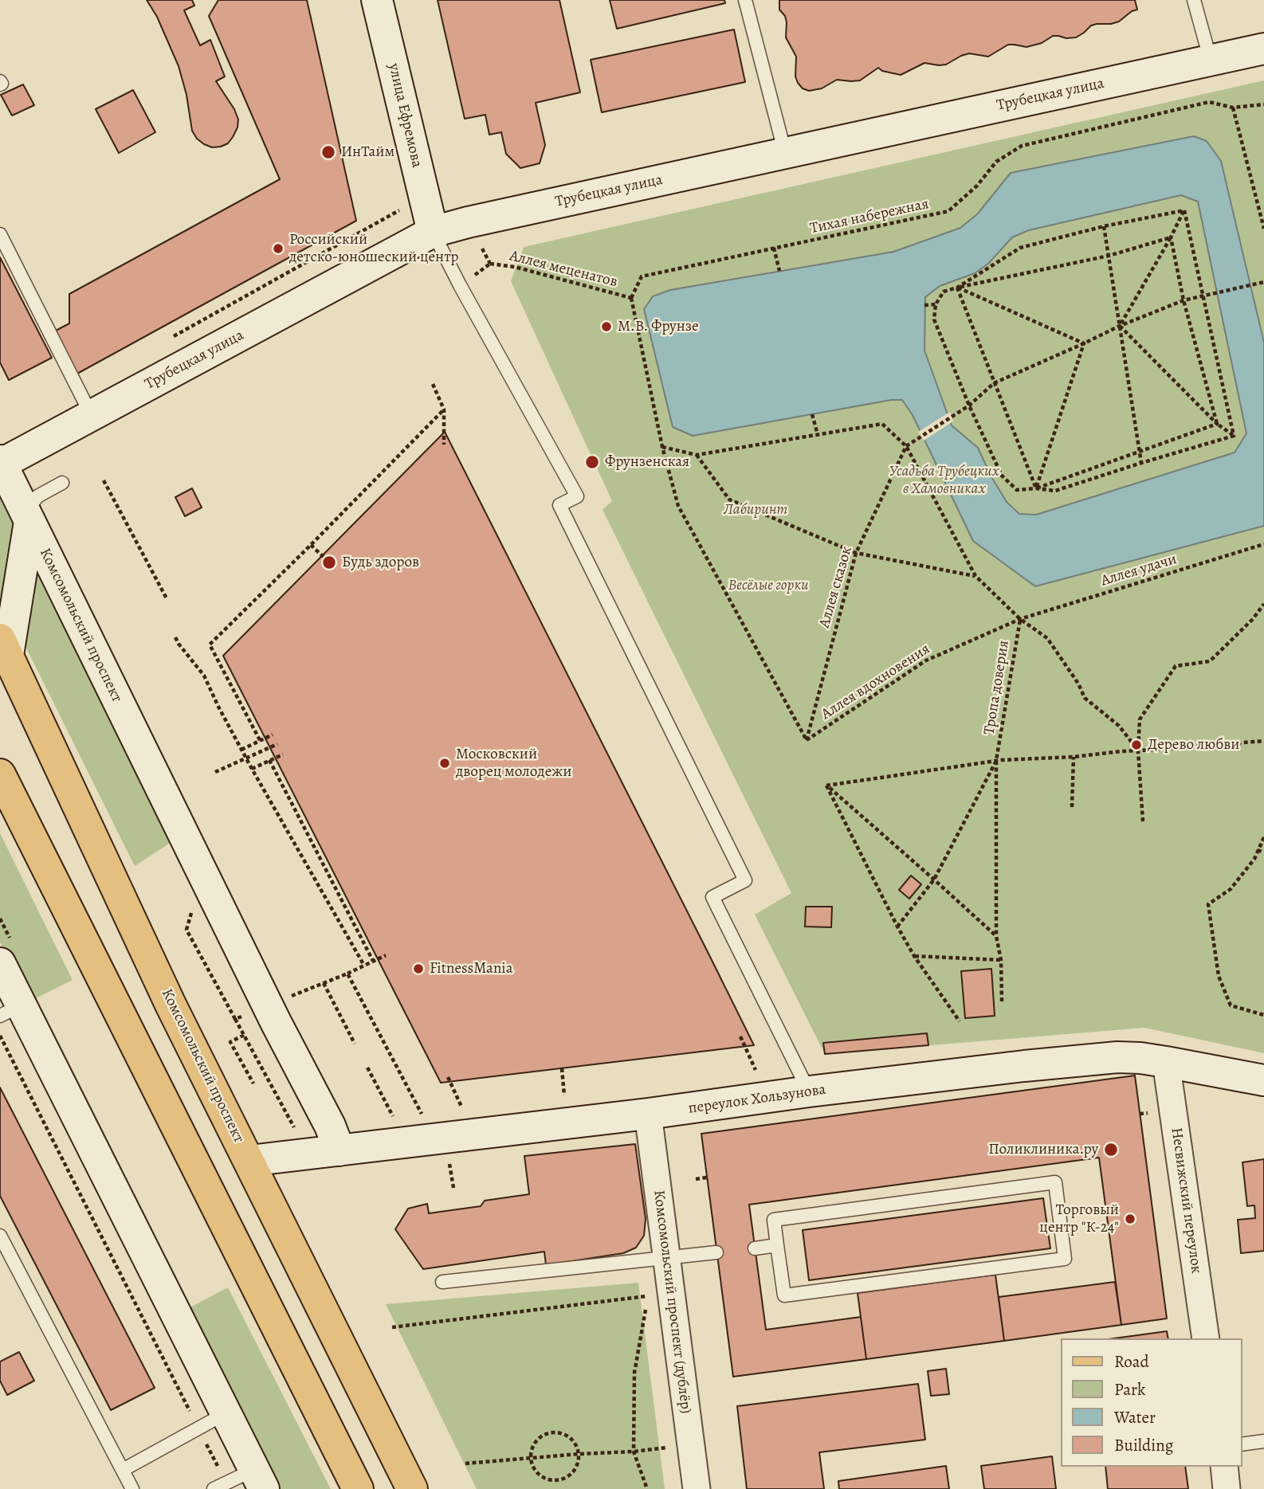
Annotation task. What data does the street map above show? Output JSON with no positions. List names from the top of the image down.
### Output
{
  "streets": {
    "main road": ["Комсомольский проспект"],
    "street": [
      "Трубецкая улица",
      "улица Ефремова",
      "переулок Хользунова",
      "Несвижский переулок",
      "Комсомольский проспект (дублёр)"
    ],
    "path": [
      "Тихая набережная",
      "Аллея меценатов",
      "Аллея удачи",
      "Аллея сказок",
      "Аллея вдохновения",
      "Тропа доверия"
    ]
  },
  "crossings": [
    ["Трубецкая улица", "улица Ефремова"],
    ["Трубецкая улица", "Комсомольский проспект"],
    ["Тихая набережная", "Аллея меценатов"],
    ["Аллея удачи", "Аллея вдохновения"],
    ["Аллея удачи", "Тропа доверия"],
    ["Аллея сказок", "Аллея вдохновения"],
    ["Комсомольский проспект", "переулок Хользунова"],
    ["Аллея вдохновения", "Тропа доверия"],
    ["переулок Хользунова", "Несвижский переулок"],
    ["переулок Хользунова", "Комсомольский проспект (дублёр)"]
  ],
  "parks": ["Усадьба Трубецких в Хамовниках", "Лабиринт", "Весёлые горки"],
  "places": [
    "ИнТайм",
    "Российский детско-юношеский центр",
    "М.В. Фрунзе",
    "Фрунзенская",
    "Будь здоров",
    "Дерево любви",
    "Московский дворец молодежи",
    "FitnessMania",
    "Поликлиника.ру",
    "Торговый центр \"К-24\""
  ],
  "legend": [
    "Road",
    "Park",
    "Water",
    "Building"
  ]
}
